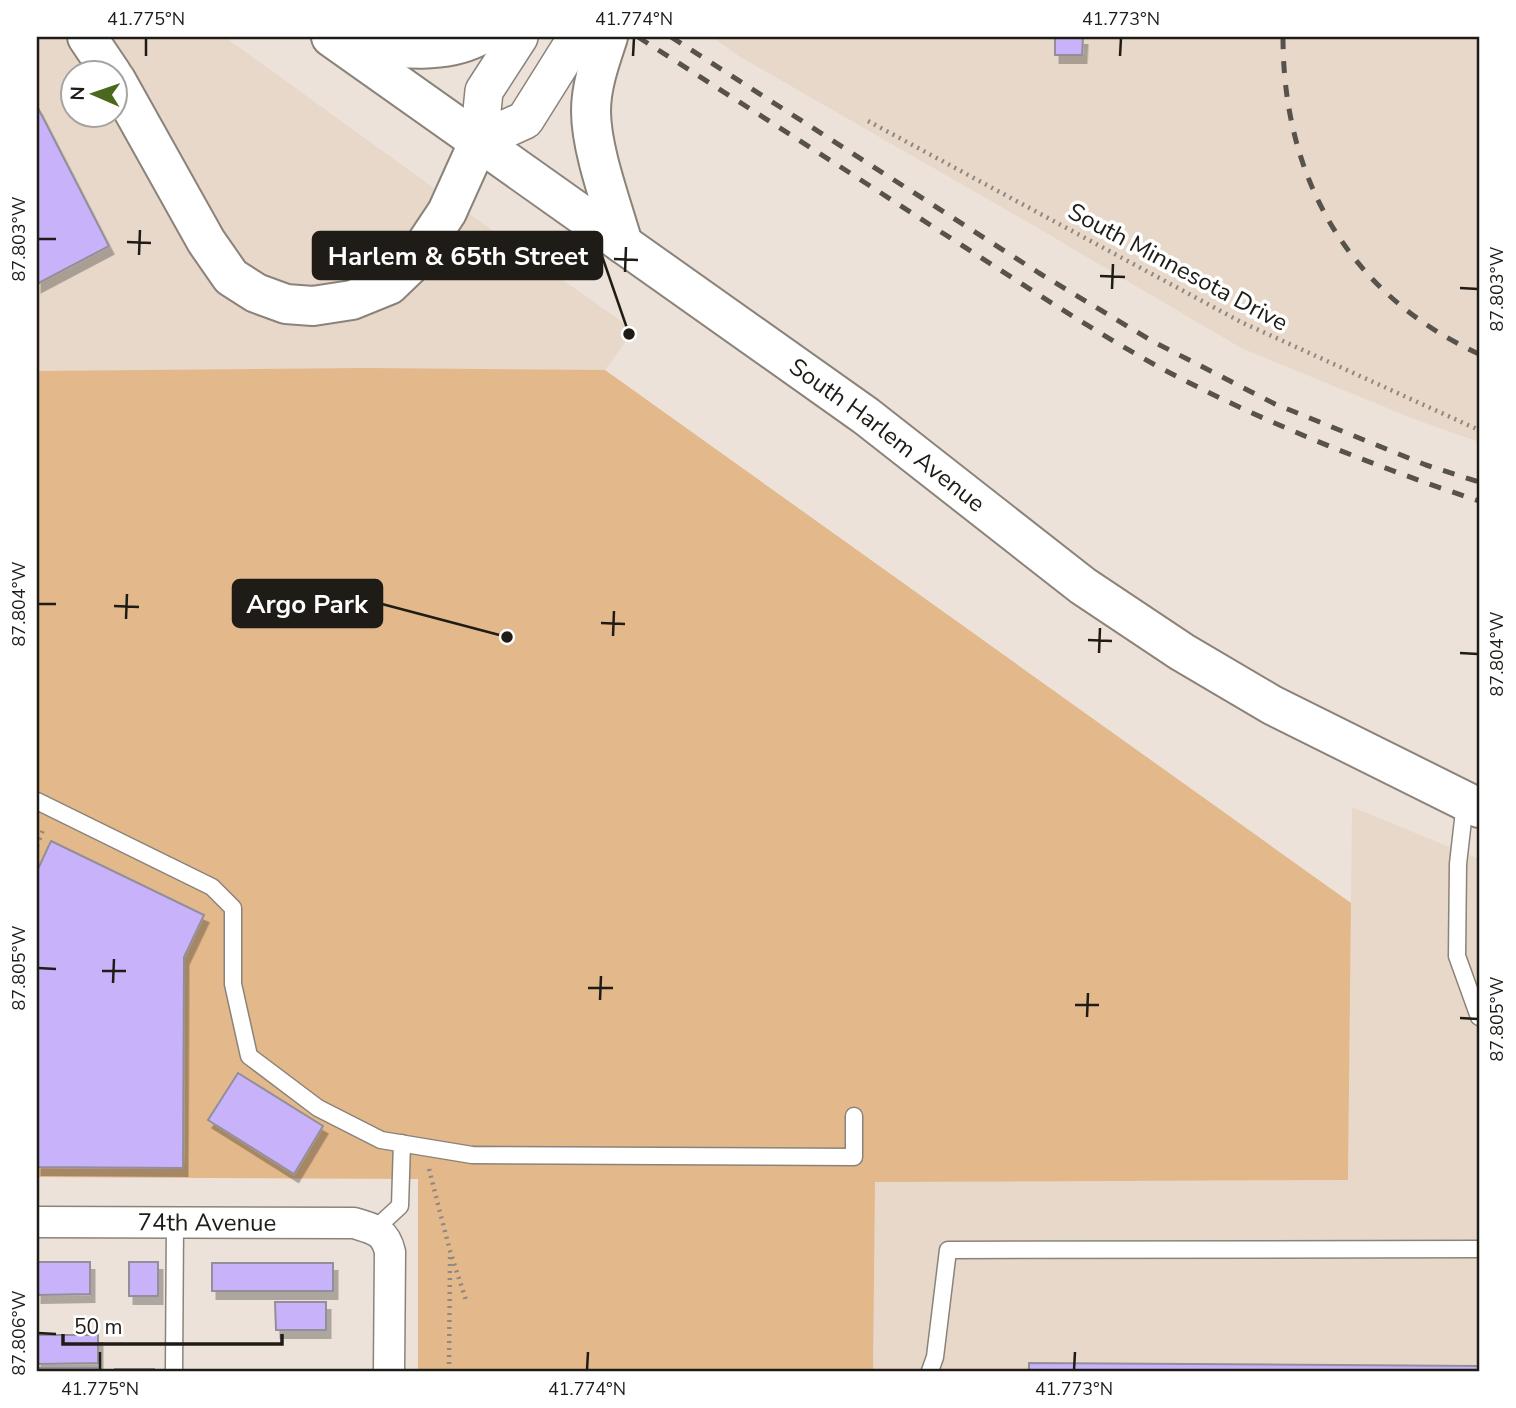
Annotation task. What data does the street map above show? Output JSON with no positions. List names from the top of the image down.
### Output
{
  "streets": {
    "main road": ["South Harlem Avenue"],
    "street": ["74th Avenue"],
    "path": ["South Minnesota Drive"]
  },
  "places": ["Harlem & 65th Street", "Argo Park"],
  "scale_bar": "50 m",
  "north": "left",
  "coordinates": [
    "41.775°N",
    "41.774°N",
    "41.773°N",
    "87.803°W",
    "87.804°W",
    "87.805°W",
    "87.806°W"
  ]
}
